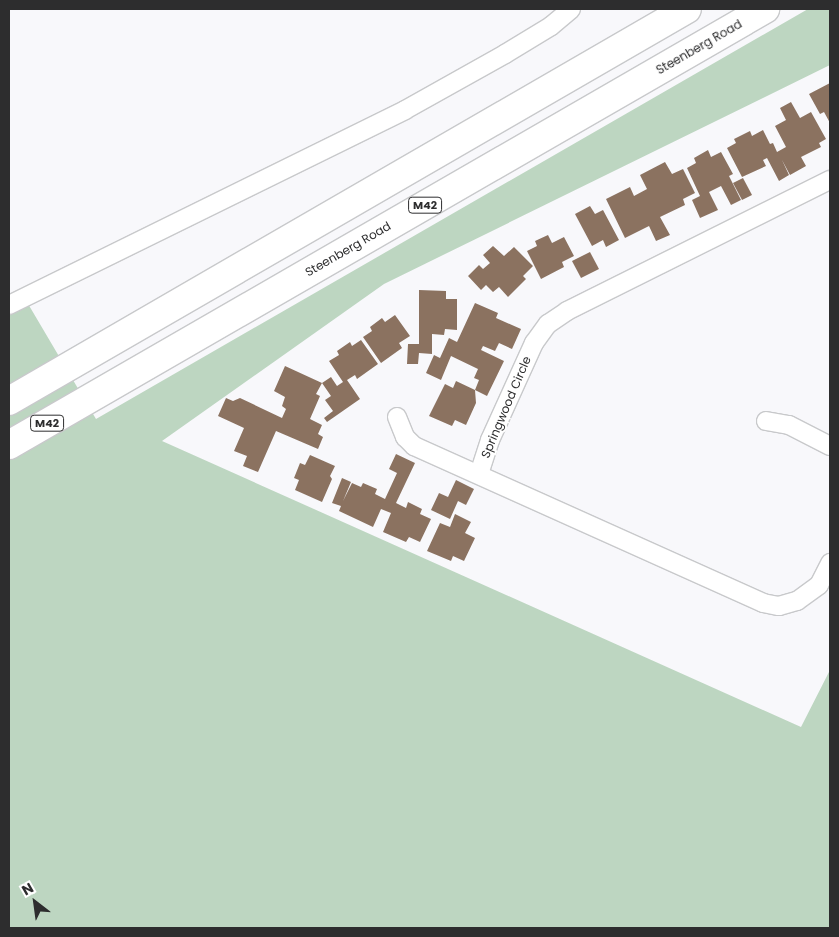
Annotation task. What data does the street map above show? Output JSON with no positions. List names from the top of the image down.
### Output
{
  "streets": {
    "main road": ["Steenberg Road", "M42"],
    "street": ["Springwood Circle"]
  },
  "north": "top left"
}
